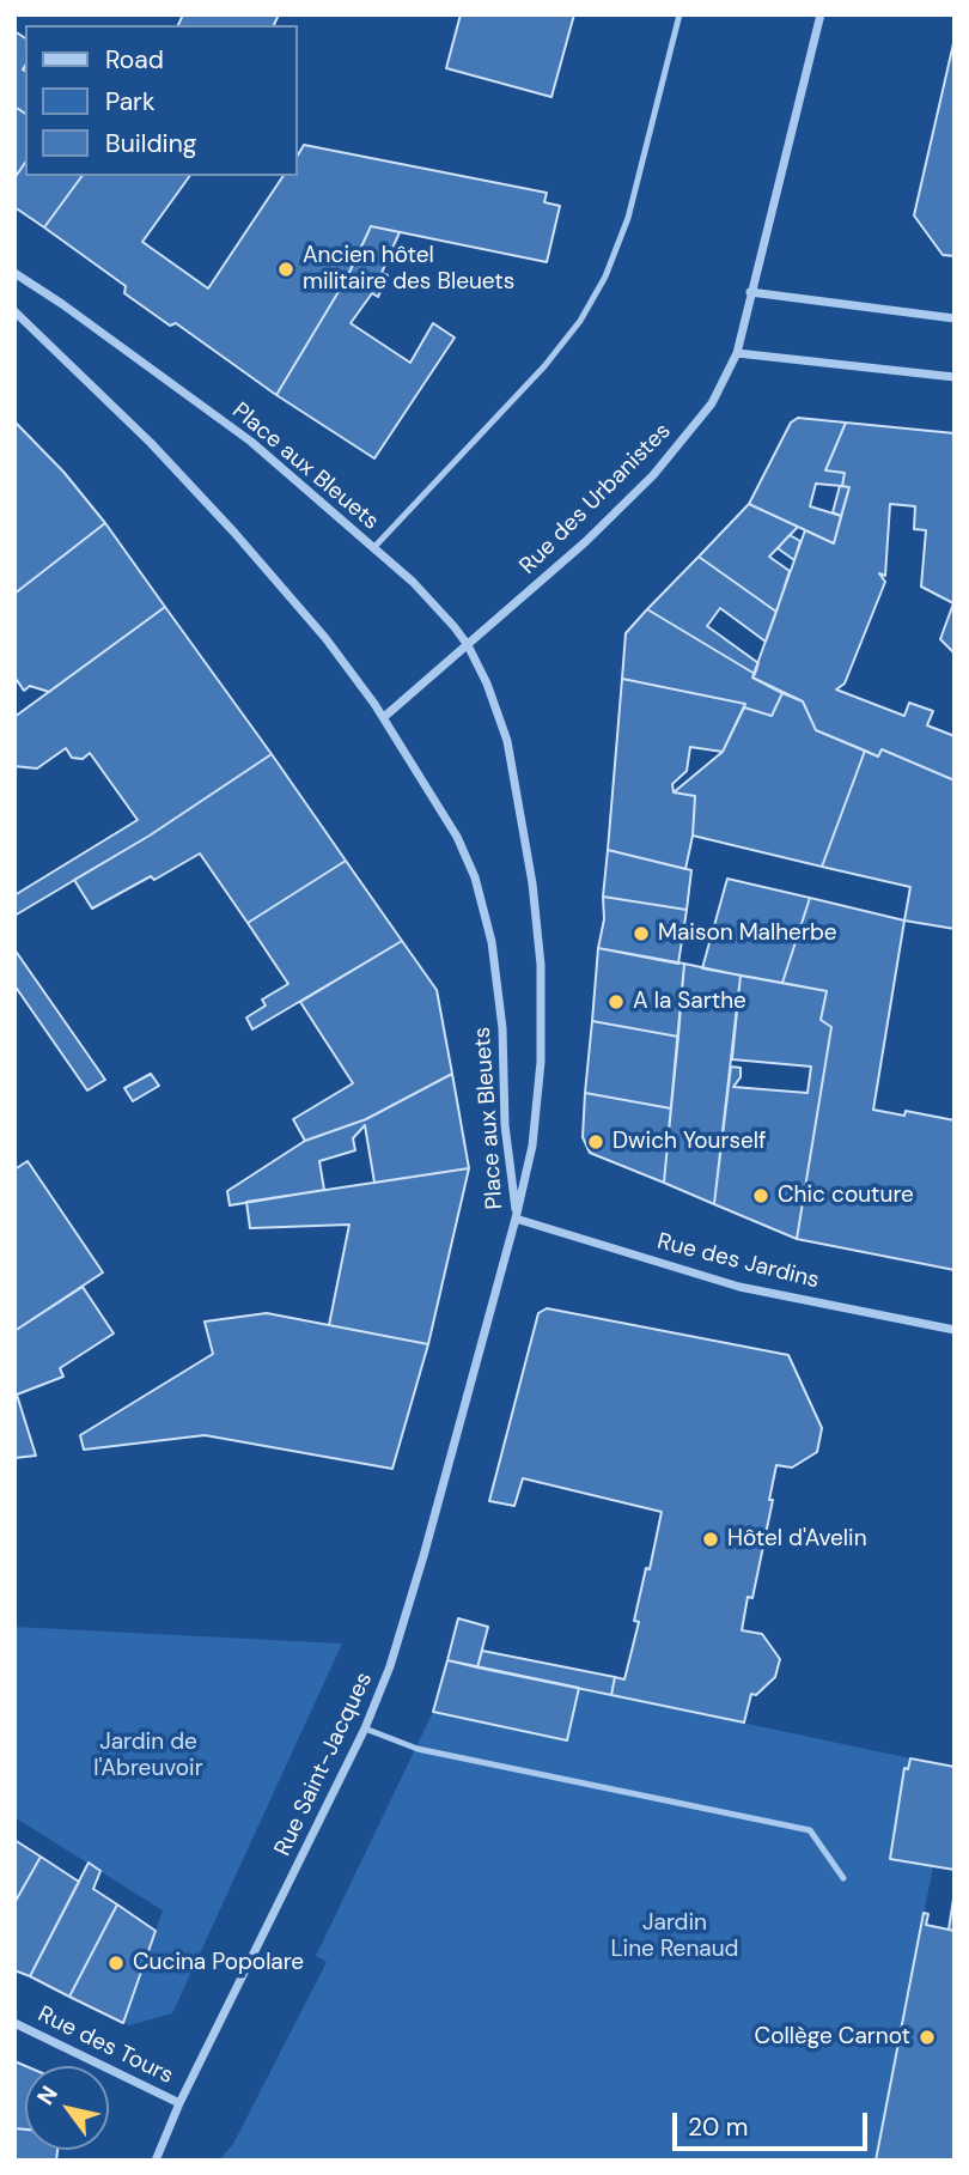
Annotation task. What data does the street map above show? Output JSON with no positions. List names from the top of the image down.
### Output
{
  "streets": {
    "street": [
      "Place aux Bleuets",
      "Rue des Urbanistes",
      "Rue des Jardins",
      "Rue Saint-Jacques",
      "Rue des Tours"
    ]
  },
  "crossings": [
    ["Place aux Bleuets", "Rue des Urbanistes"],
    ["Place aux Bleuets", "Rue des Jardins"],
    ["Place aux Bleuets", "Rue Saint-Jacques"],
    ["Rue des Jardins", "Rue Saint-Jacques"],
    ["Rue Saint-Jacques", "Rue des Tours"]
  ],
  "parks": ["Jardin de l'Abreuvoir", "Jardin Line Renaud"],
  "places": [
    "Ancien hôtel militaire des Bleuets",
    "Maison Malherbe",
    "A la Sarthe",
    "Dwich Yourself",
    "Chic couture",
    "Hôtel d'Avelin",
    "Cucina Popolare",
    "Collège Carnot"
  ],
  "legend": ["Road", "Park", "Building"],
  "scale_bar": "20 m",
  "north": "top left"
}
